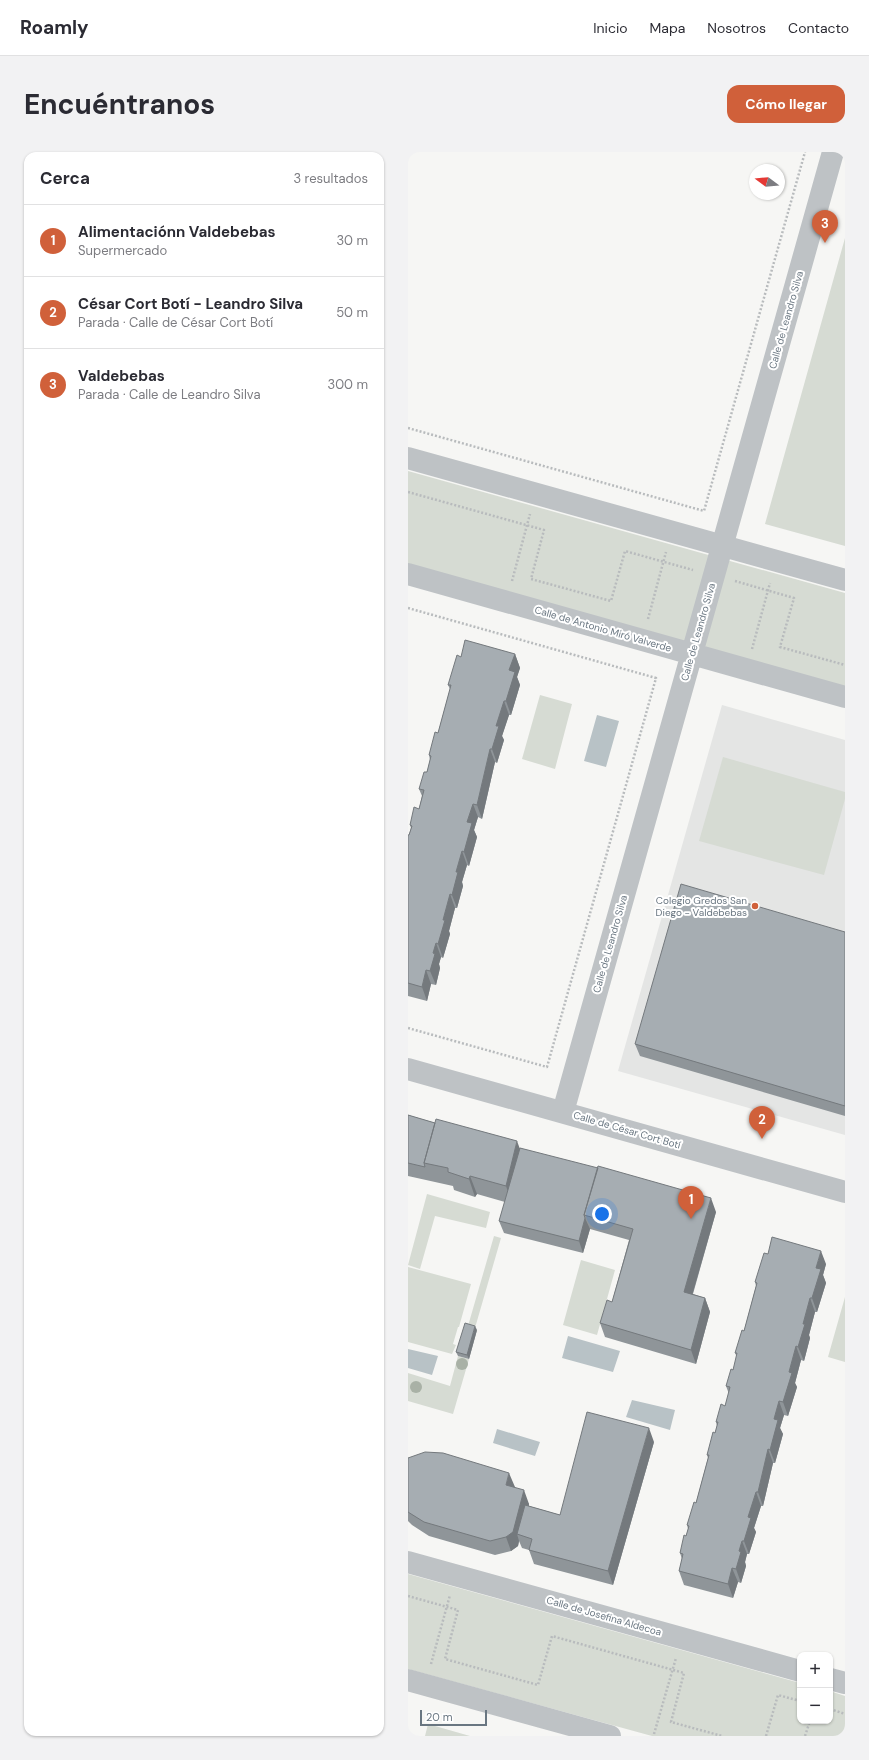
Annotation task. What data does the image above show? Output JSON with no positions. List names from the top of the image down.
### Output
{
  "streets": {
    "street": [
      "Calle de Leandro Silva",
      "Calle de Antonio Miró Valverde",
      "Calle de César Cort Botí",
      "Calle de Josefina Aldecoa"
    ]
  },
  "crossings": [
    ["Calle de Leandro Silva", "Calle de Antonio Miró Valverde"],
    ["Calle de Leandro Silva", "Calle de César Cort Botí"]
  ],
  "places": ["Colegio Gredos San Diego - Valdebebas"],
  "scale_bar": "20 m",
  "north": "left",
  "page": {
    "header": "Roamly",
    "nav": [
      "Inicio",
      "Mapa",
      "Nosotros",
      "Contacto"
    ],
    "buttons": "Cómo llegar",
    "title": "Encuéntranos",
    "heading": ["Cerca", "3 resultados"],
    "list": [
      {
        "mark": "1",
        "name": "Alimentaciónn Valdebebas",
        "note": "Supermercado",
        "value": "30 m"
      },
      {
        "mark": "2",
        "name": "César Cort Botí - Leandro Silva",
        "note": "Parada · Calle de César Cort Botí",
        "value": "50 m"
      },
      {
        "mark": "3",
        "name": "Valdebebas",
        "note": "Parada · Calle de Leandro Silva",
        "value": "300 m"
      }
    ],
    "pins": ["3", "2", "1"],
    "map_buttons": ["+", "−"],
    "scale": "20 m"
  }
}
